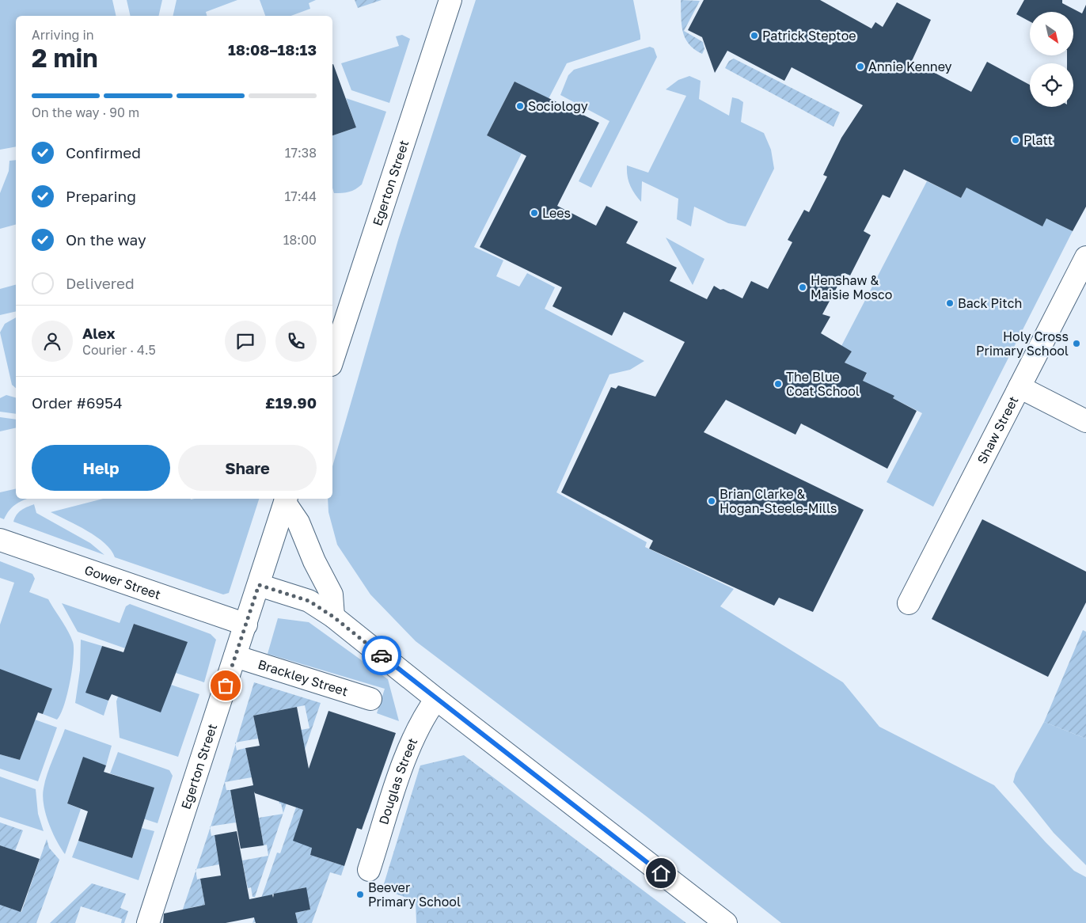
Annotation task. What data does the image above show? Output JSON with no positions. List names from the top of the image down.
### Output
{
  "streets": {
    "street": [
      "Egerton Street",
      "Shaw Street",
      "Gower Street",
      "Brackley Street",
      "Douglas Street"
    ]
  },
  "crossings": [
    ["Egerton Street", "Gower Street"],
    ["Egerton Street", "Brackley Street"]
  ],
  "places": [
    "Patrick Steptoe",
    "Annie Kenney",
    "Sociology",
    "Platt",
    "Lees",
    "Henshaw & Maisie Mosco",
    "Back Pitch",
    "Holy Cross Primary School",
    "The Blue Coat School",
    "Brian Clarke & Hogan-Steele-Mills",
    "Beever Primary School"
  ],
  "north": "bottom right",
  "page": {
    "heading": ["2 min", "Arriving in", "18:08–18:13"],
    "panel": [
      "Alex",
      "Courier · 4.5",
      "Order #6954",
      "£19.90"
    ],
    "bar": "On the way · 90 m",
    "list": [
      ["Confirmed", "17:38"],
      ["Preparing", "17:44"],
      ["On the way", "18:00"],
      "Delivered"
    ],
    "buttons": ["Help", "Share"]
  }
}
